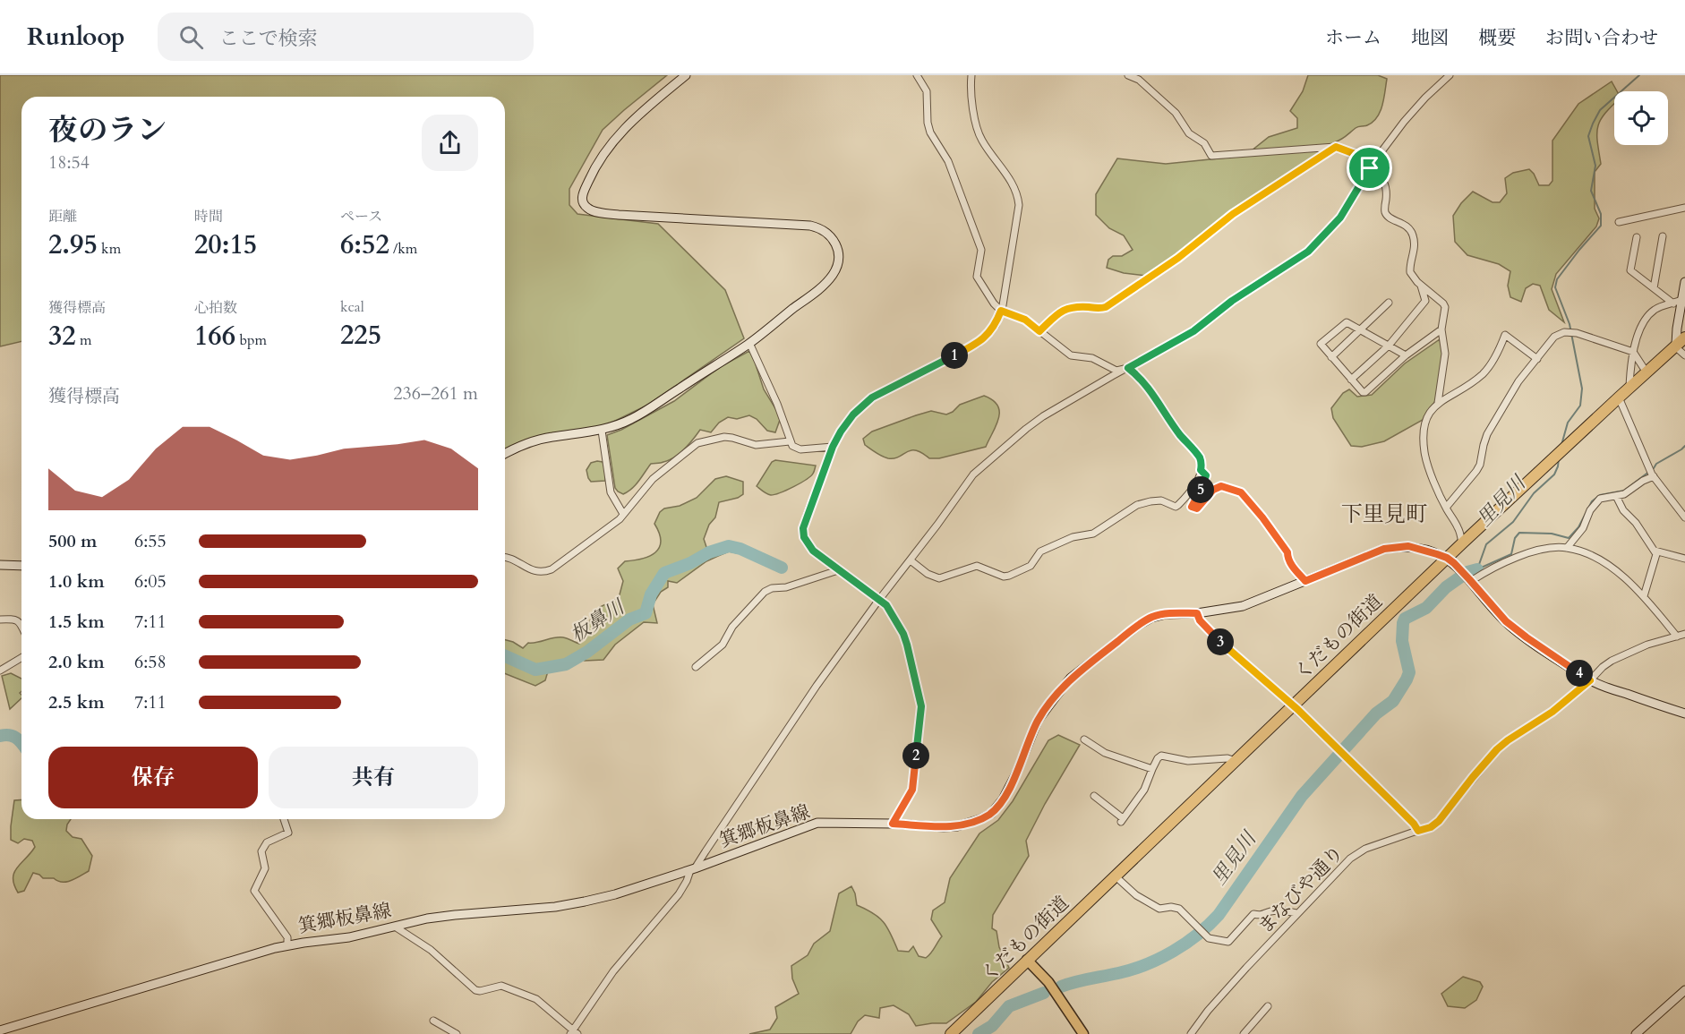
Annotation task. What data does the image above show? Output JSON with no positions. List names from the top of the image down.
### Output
{
  "streets": {
    "highway": ["くだもの街道"],
    "main road": ["箕郷板鼻線"],
    "street": ["まなびや通り"]
  },
  "crossings": [
    ["くだもの街道", "箕郷板鼻線"],
    ["箕郷板鼻線", "まなびや通り"]
  ],
  "districts": ["下里見町"],
  "water": ["里見川", "板鼻川"],
  "page": {
    "header": "Runloop",
    "search": "ここで検索",
    "nav": [
      "ホーム",
      "地図",
      "概要",
      "お問い合わせ"
    ],
    "heading": ["夜のラン", "18:54"],
    "stats": [
      ["距離", "2.95 km"],
      ["時間", "20:15"],
      ["ペース", "6:52 /km"],
      ["獲得標高", "32 m"],
      ["心拍数", "166 bpm"],
      ["kcal", "225"]
    ],
    "pins": [
      "1",
      "5",
      "3",
      "4",
      "2"
    ],
    "chart": ["獲得標高", "236–261 m"],
    "list": [
      {
        "name": "500 m",
        "note": "6:55"
      },
      {
        "name": "1.0 km",
        "note": "6:05"
      },
      {
        "name": "1.5 km",
        "note": "7:11"
      },
      {
        "name": "2.0 km",
        "note": "6:58"
      },
      {
        "name": "2.5 km",
        "note": "7:11"
      }
    ],
    "buttons": ["保存", "共有"]
  }
}
